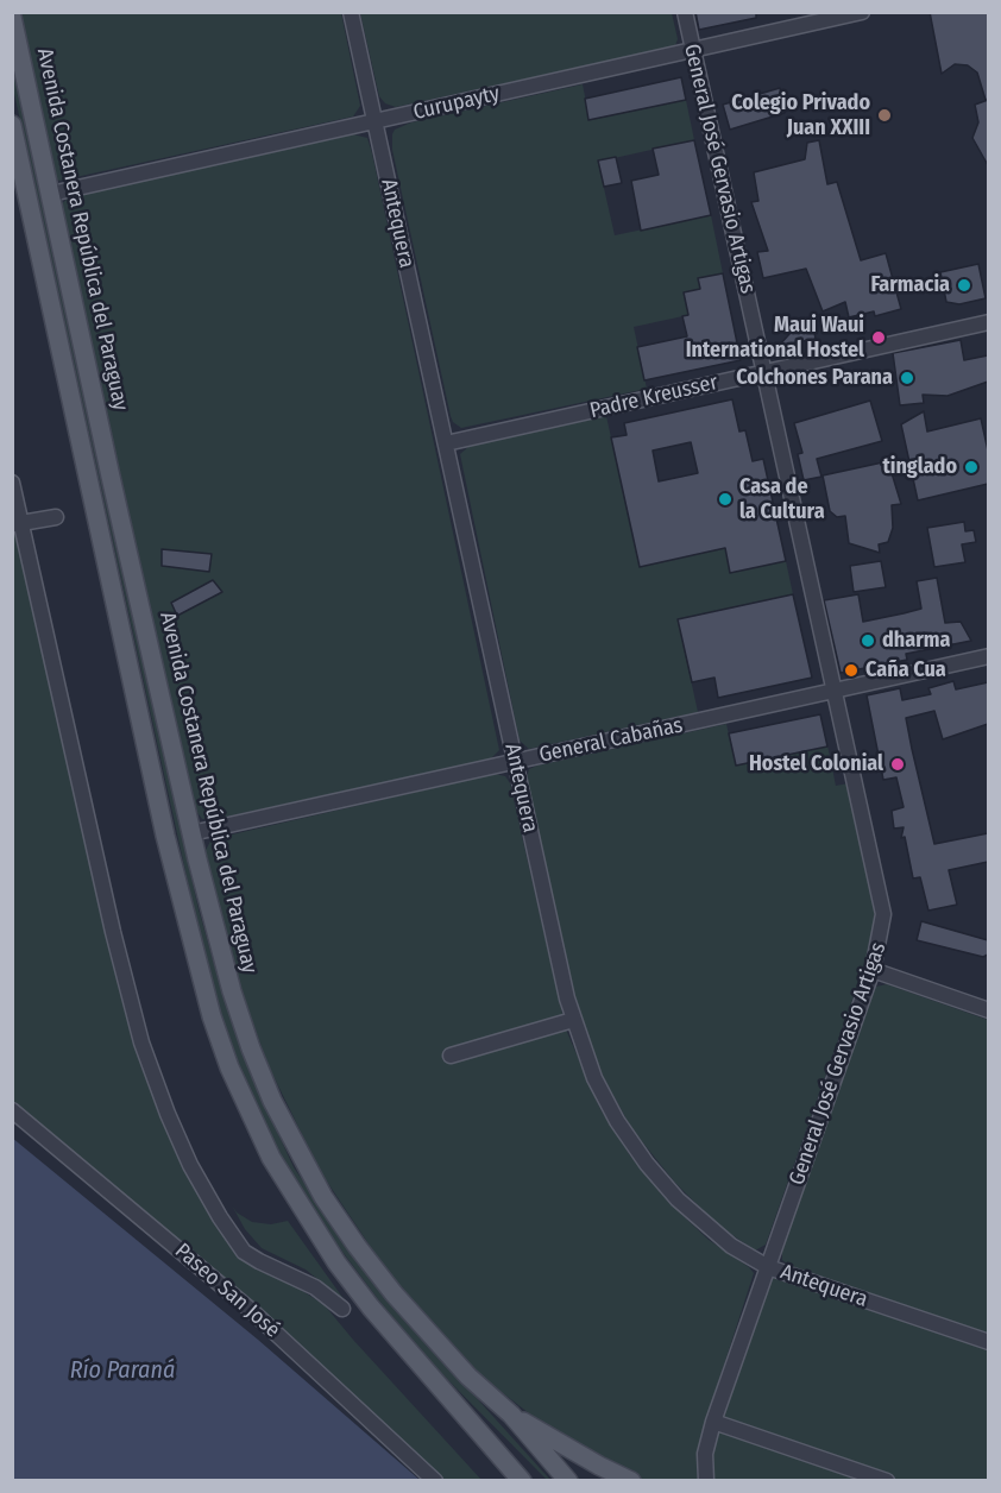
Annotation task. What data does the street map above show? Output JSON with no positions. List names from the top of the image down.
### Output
{
  "streets": {
    "main road": ["Avenida Costanera República del Paraguay"],
    "street": [
      "Curupayty",
      "General José Gervasio Artigas",
      "Antequera",
      "Padre Kreusser",
      "General Cabañas",
      "Paseo San José"
    ]
  },
  "crossings": [
    ["Curupayty", "General José Gervasio Artigas"],
    ["Curupayty", "Antequera"],
    ["Curupayty", "Avenida Costanera República del Paraguay"],
    ["General José Gervasio Artigas", "Antequera"],
    ["General José Gervasio Artigas", "Padre Kreusser"],
    ["General José Gervasio Artigas", "General Cabañas"],
    ["Antequera", "Padre Kreusser"],
    ["Antequera", "General Cabañas"],
    ["Avenida Costanera República del Paraguay", "General Cabañas"]
  ],
  "water": ["Río Paraná"],
  "places": [
    "Colegio Privado Juan XXIII",
    "Farmacia",
    "Maui Waui International Hostel",
    "Colchones Parana",
    "tinglado",
    "Casa de la Cultura",
    "dharma",
    "Caña Cua",
    "Hostel Colonial"
  ]
}
